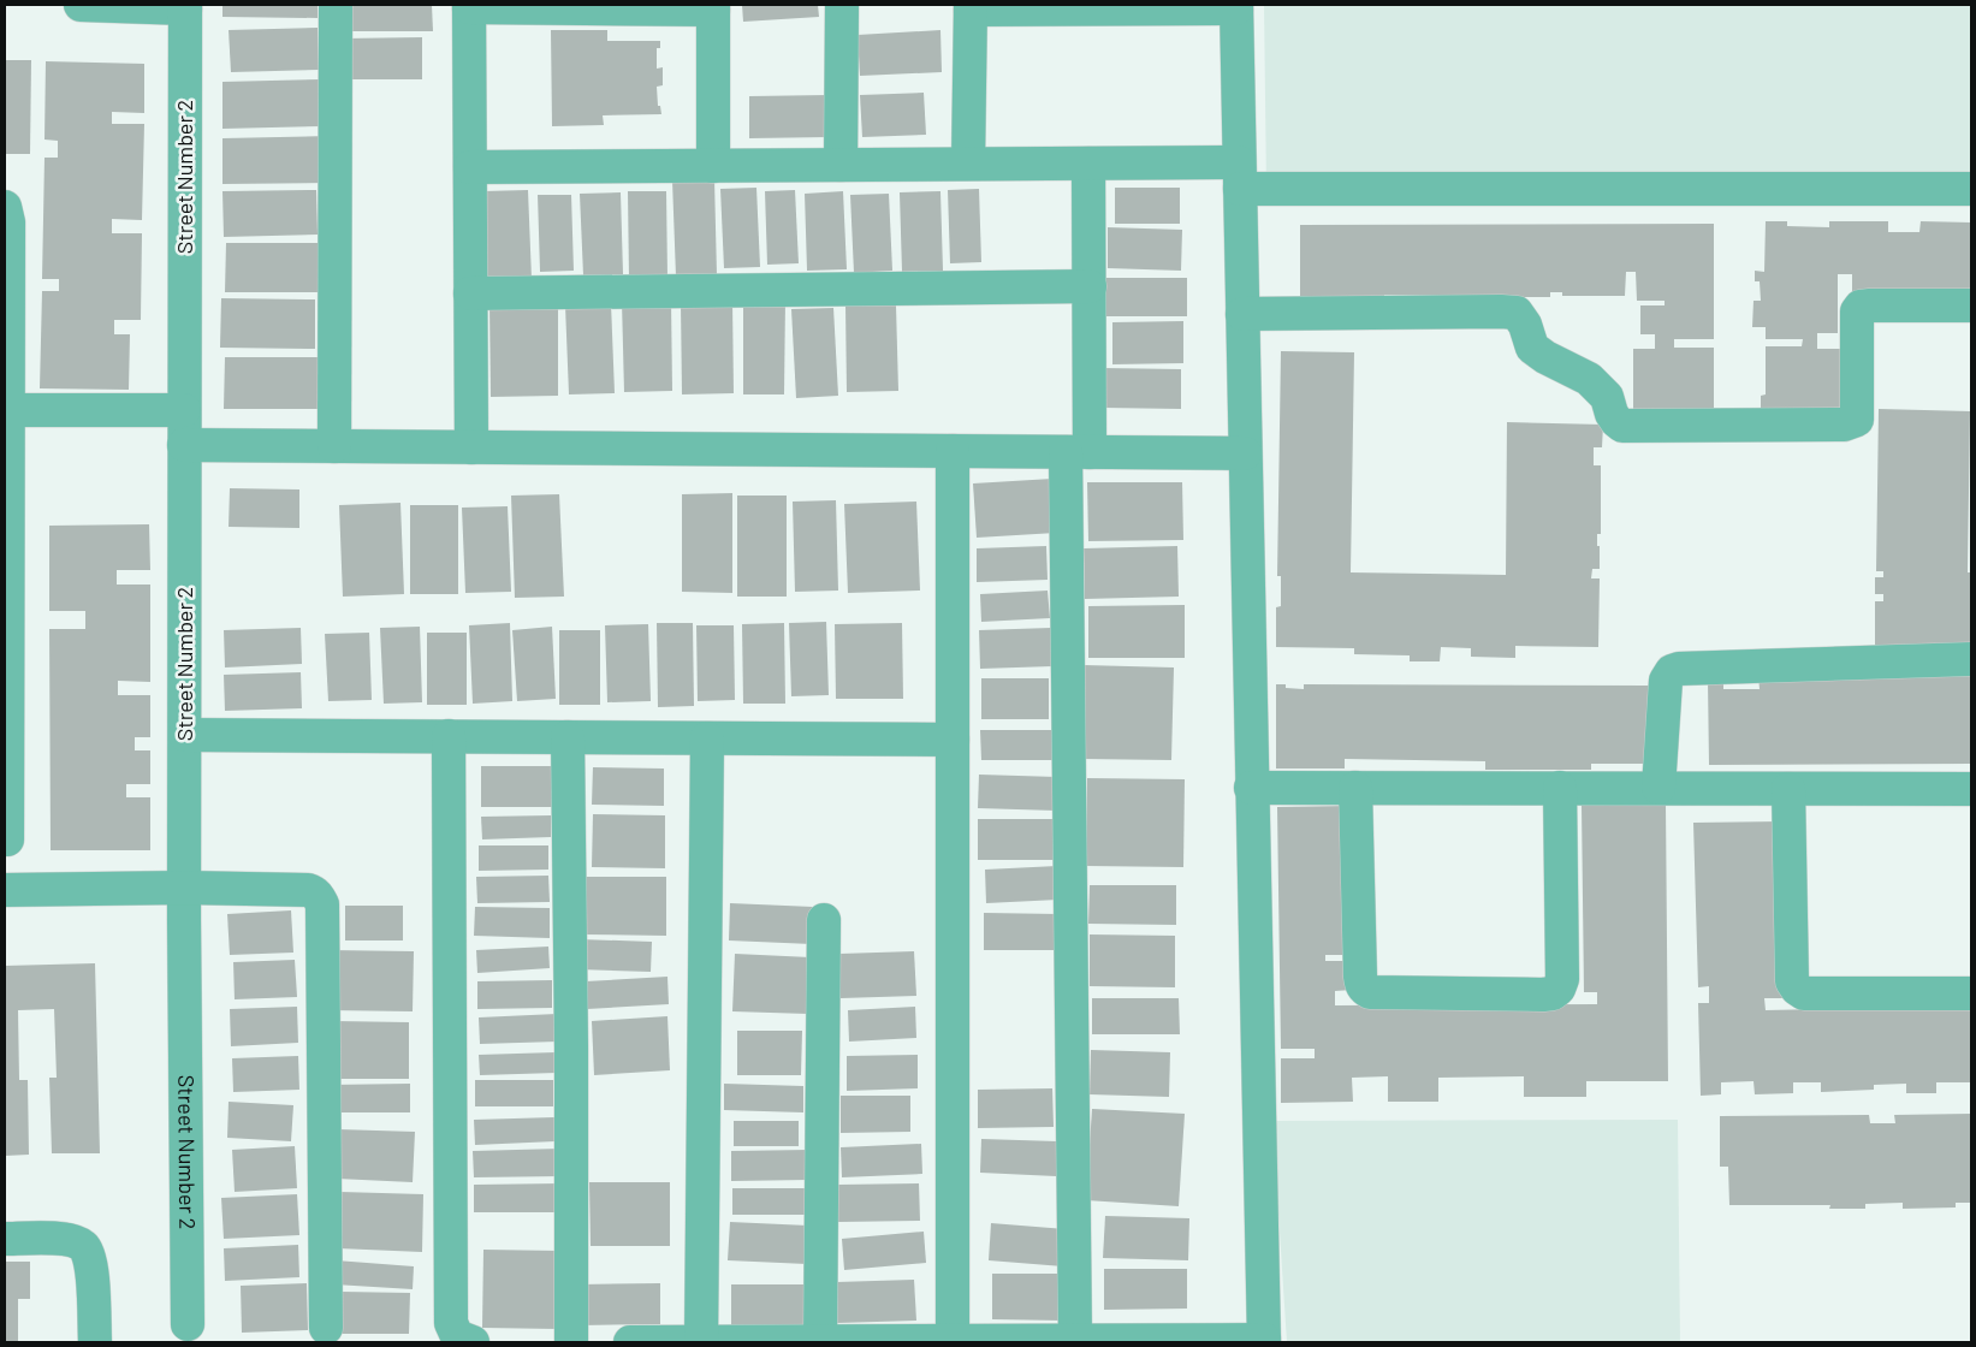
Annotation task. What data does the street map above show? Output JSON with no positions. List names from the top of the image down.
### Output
{
  "streets": {
    "street": ["Street Number 2"]
  }
}
